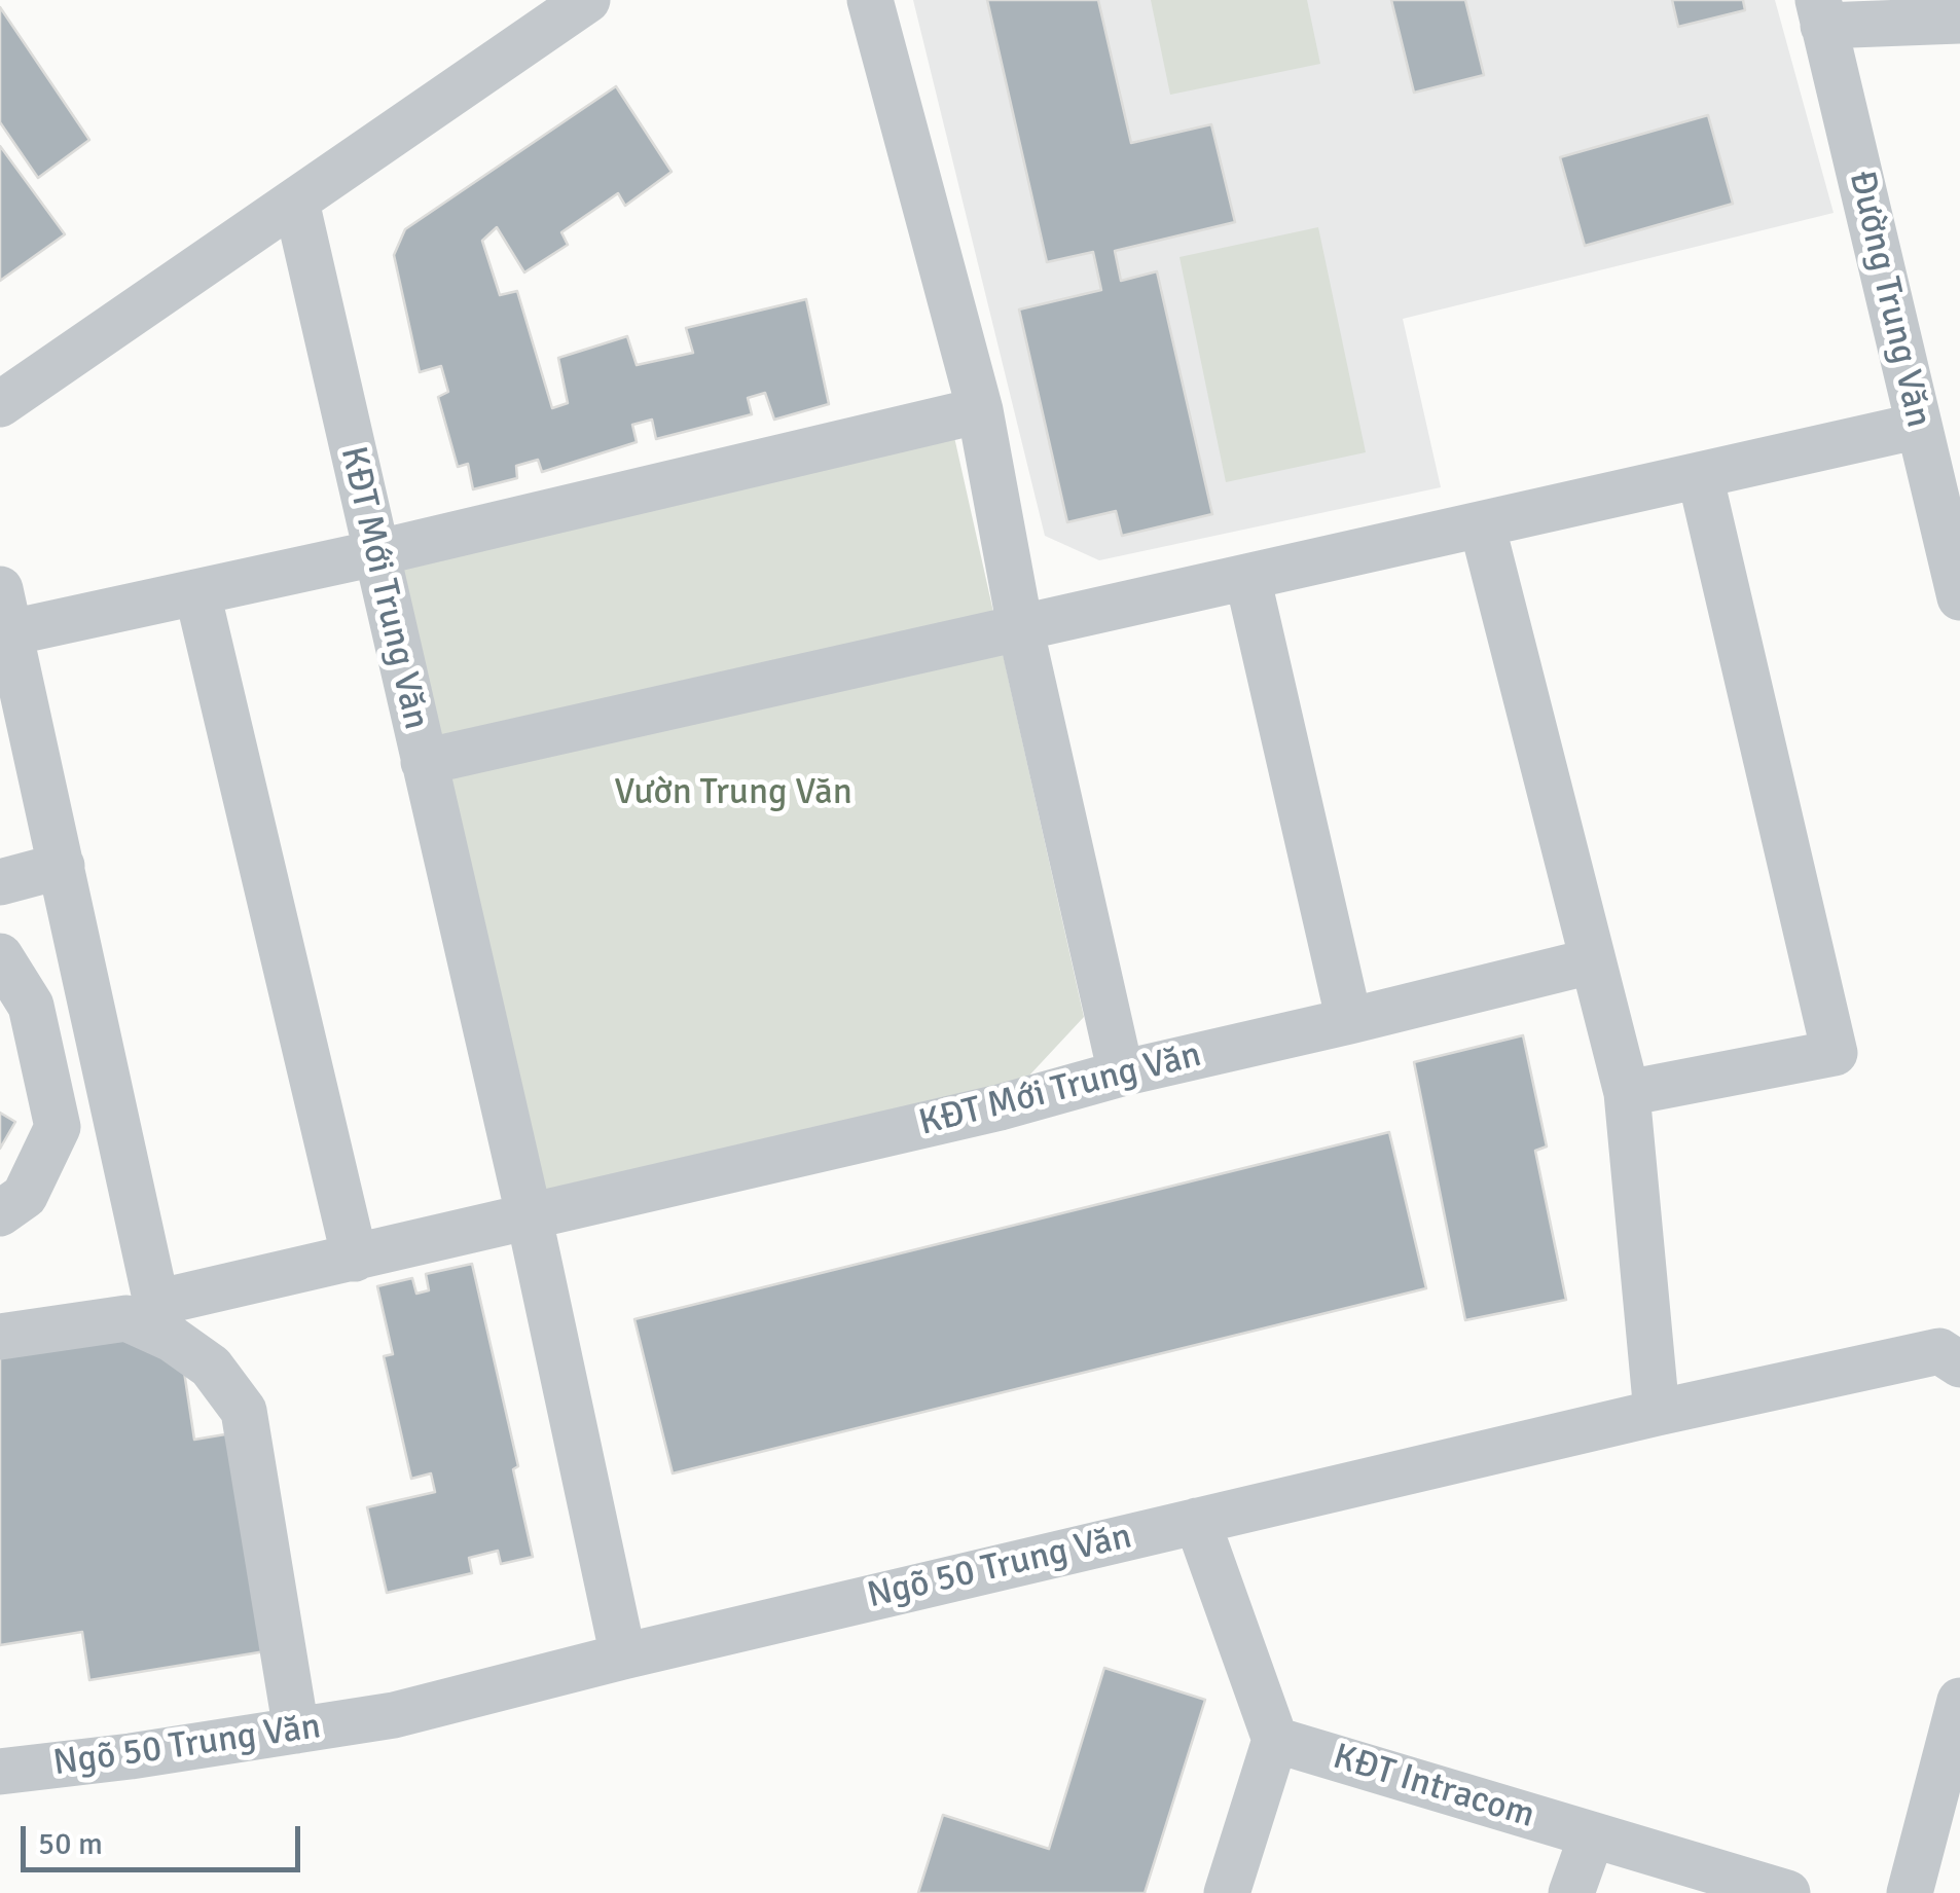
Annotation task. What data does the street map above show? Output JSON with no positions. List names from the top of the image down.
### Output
{
  "streets": {
    "street": [
      "Đường Trung Văn",
      "KĐT Mới Trung Văn",
      "Ngõ 50 Trung Văn",
      "KĐT Intracom"
    ]
  },
  "crossings": [
    ["KĐT Mới Trung Văn", "Ngõ 50 Trung Văn"]
  ],
  "parks": ["Vườn Trung Văn"],
  "scale_bar": "50 m"
}
